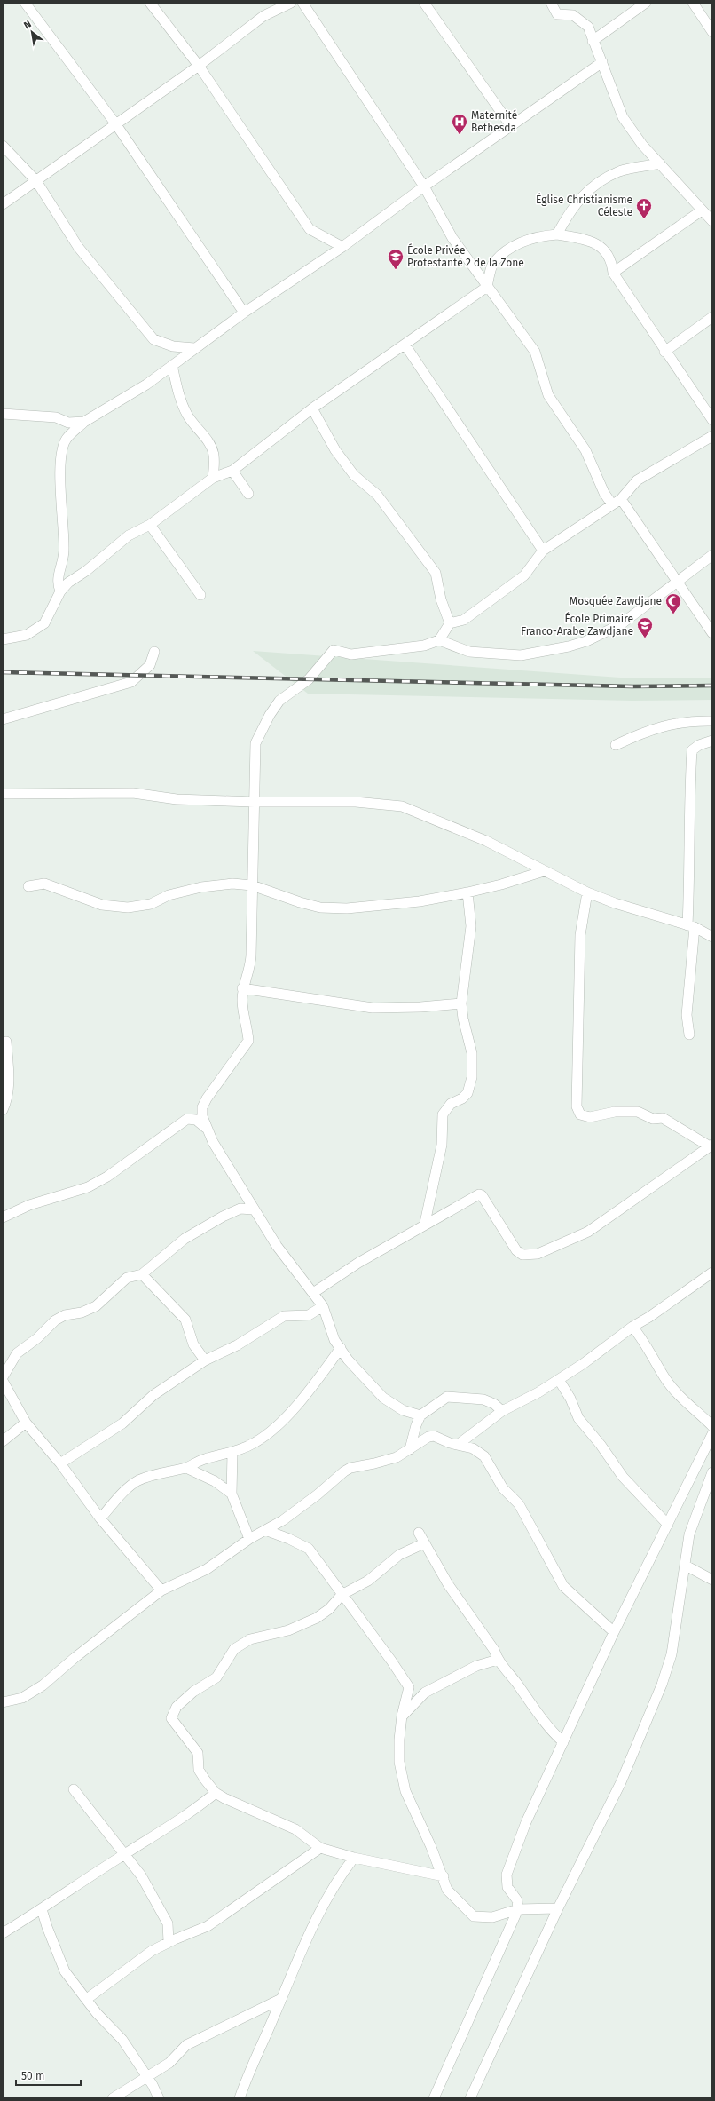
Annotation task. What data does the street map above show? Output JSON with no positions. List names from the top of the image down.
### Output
{
  "places": {
    "hospital": ["Maternité Bethesda"],
    "church": ["Église Christianisme Céleste"],
    "school or university": ["École Privée Protestante 2 de la Zone", "École Primaire Franco-Arabe Zawdjane"],
    "mosque": ["Mosquée Zawdjane"]
  },
  "scale_bar": "50 m",
  "north": "top left"
}
